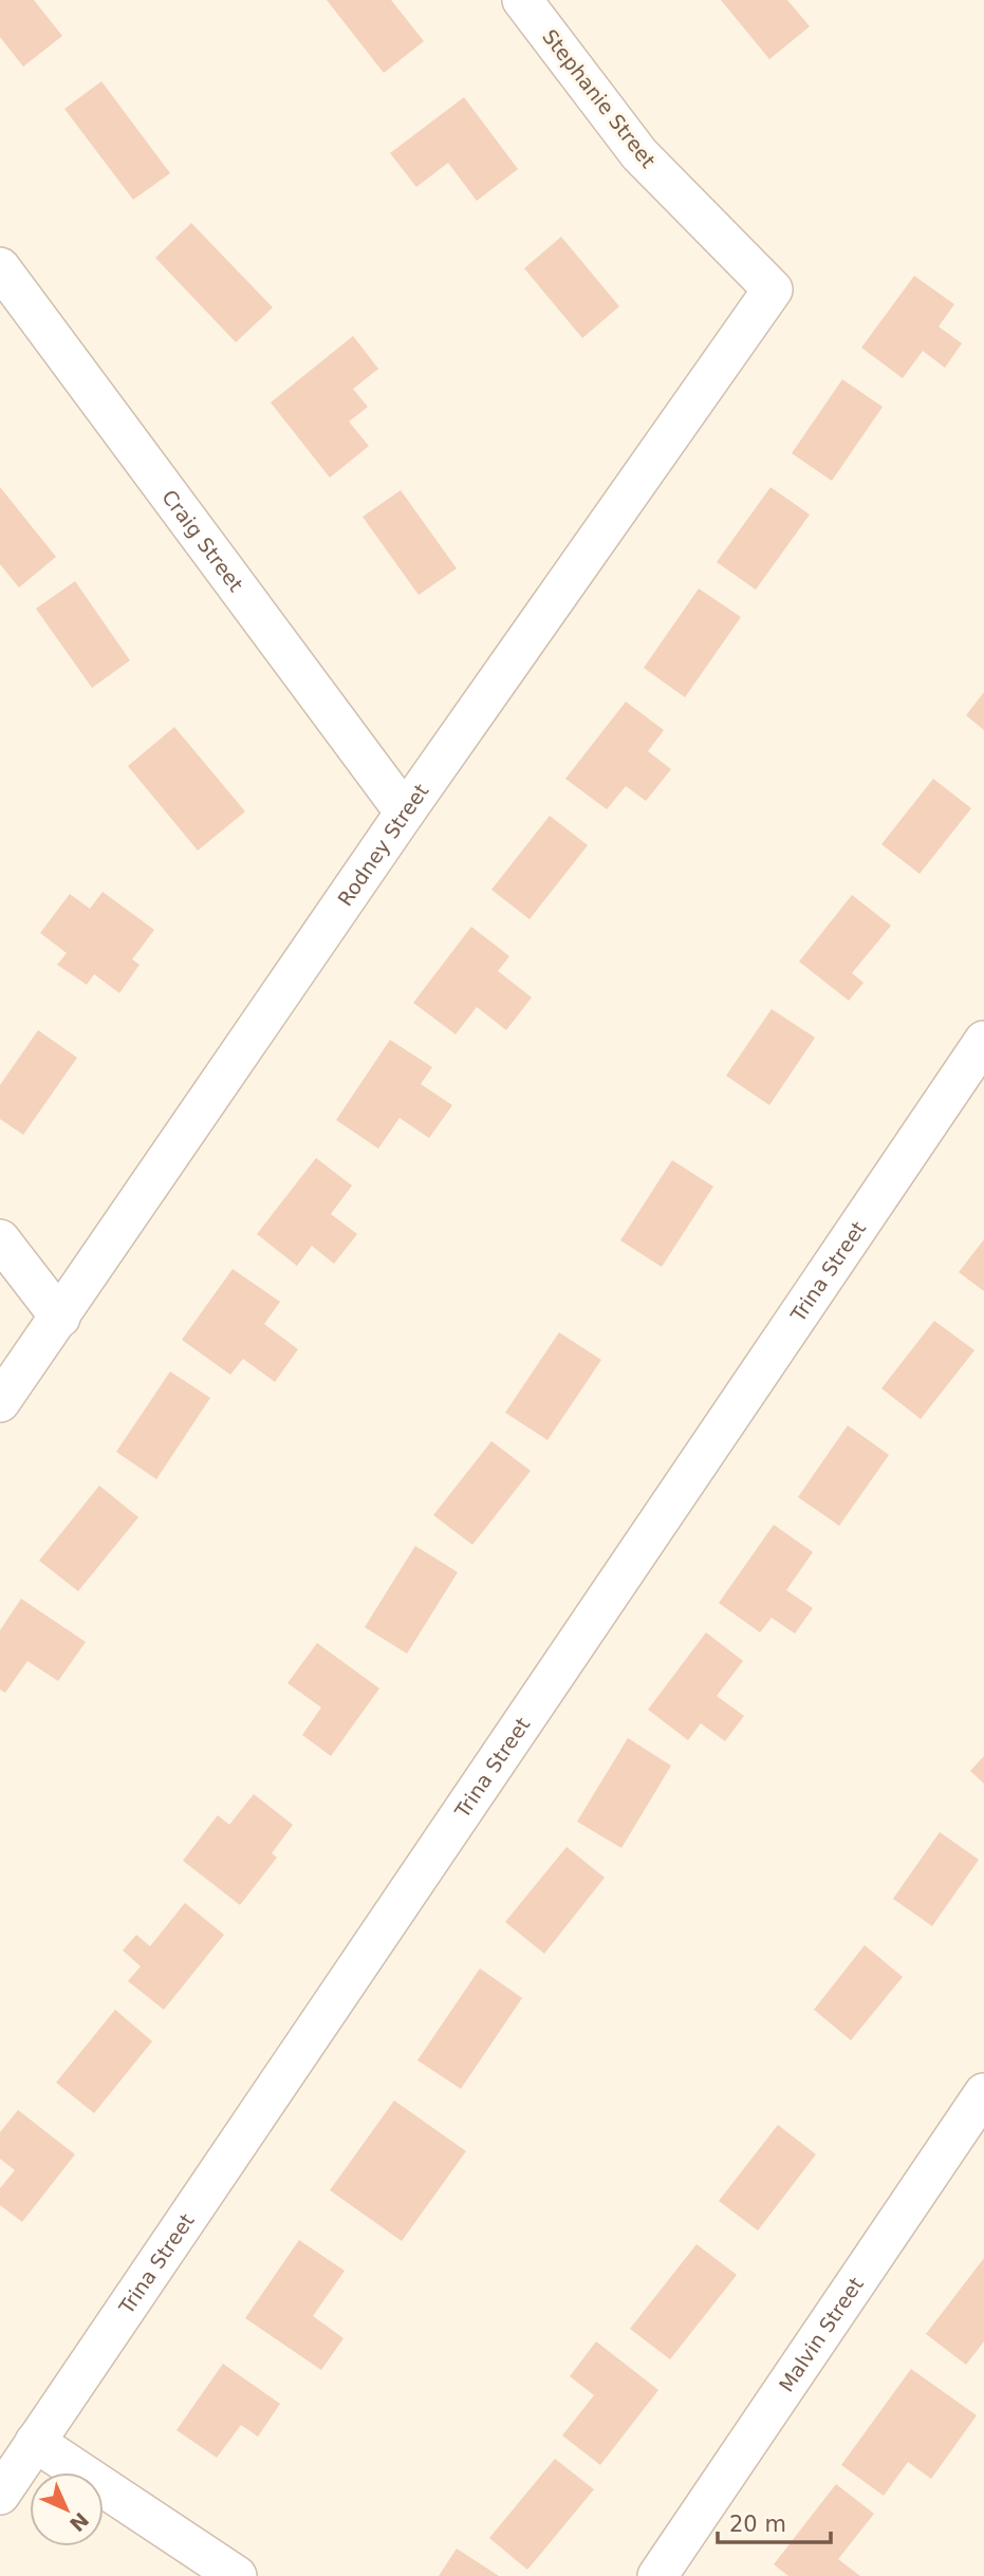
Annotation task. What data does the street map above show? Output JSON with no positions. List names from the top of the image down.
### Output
{
  "streets": {
    "street": [
      "Stephanie Street",
      "Craig Street",
      "Rodney Street",
      "Trina Street",
      "Malvin Street"
    ]
  },
  "crossings": [
    ["Stephanie Street", "Rodney Street"],
    ["Craig Street", "Rodney Street"]
  ],
  "scale_bar": "20 m",
  "north": "bottom right"
}
